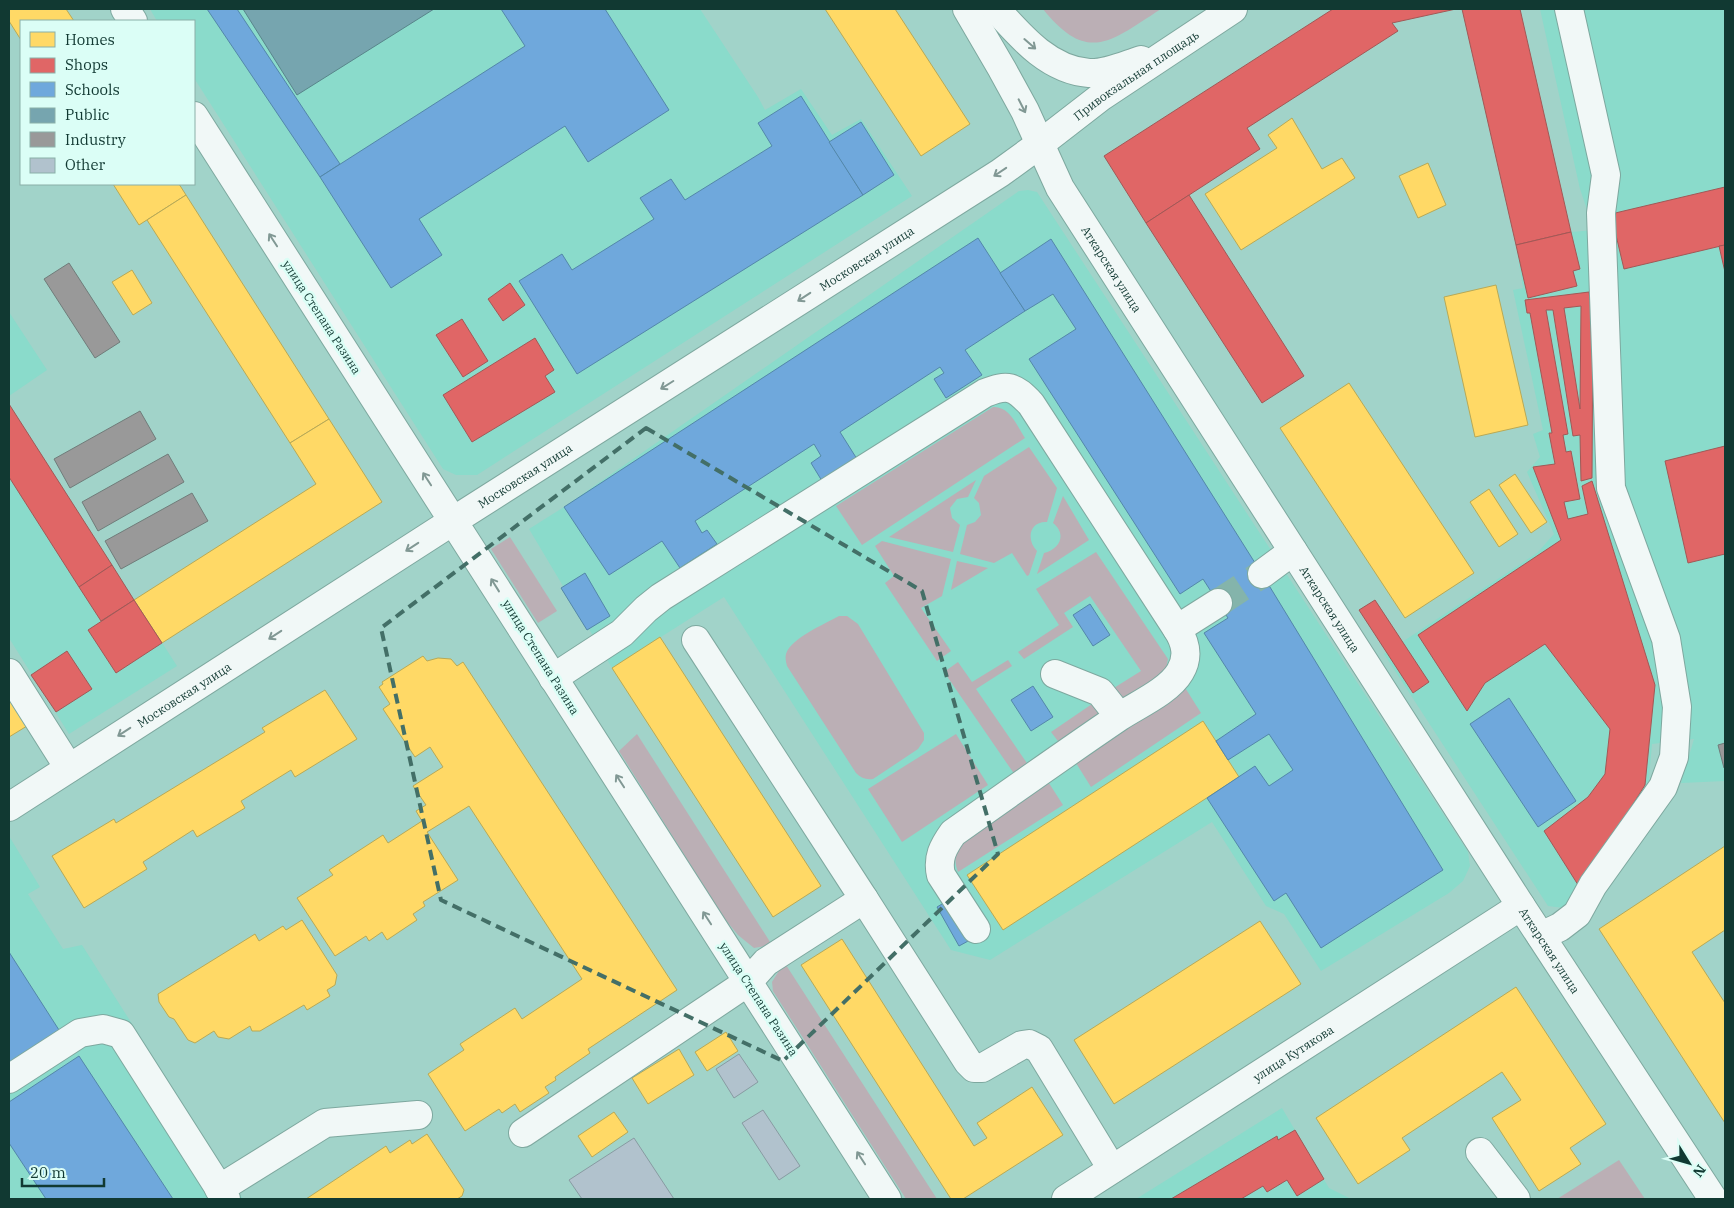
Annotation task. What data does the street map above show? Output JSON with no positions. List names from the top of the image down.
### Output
{
  "streets": {
    "street": [
      "Привокзальная площадь",
      "Московская улица",
      "Аткарская улица",
      "улица Степана Разина",
      "улица Кутякова"
    ]
  },
  "crossings": [
    ["Привокзальная площадь", "Московская улица"],
    ["Привокзальная площадь", "Аткарская улица"],
    ["Московская улица", "Аткарская улица"],
    ["Московская улица", "улица Степана Разина"],
    ["Аткарская улица", "улица Кутякова"]
  ],
  "one_way": ["Московская улица", "улица Степана Разина"],
  "legend": [
    "Homes",
    "Shops",
    "Schools",
    "Public",
    "Industry",
    "Other"
  ],
  "scale_bar": "20 m",
  "north": "bottom right"
}
